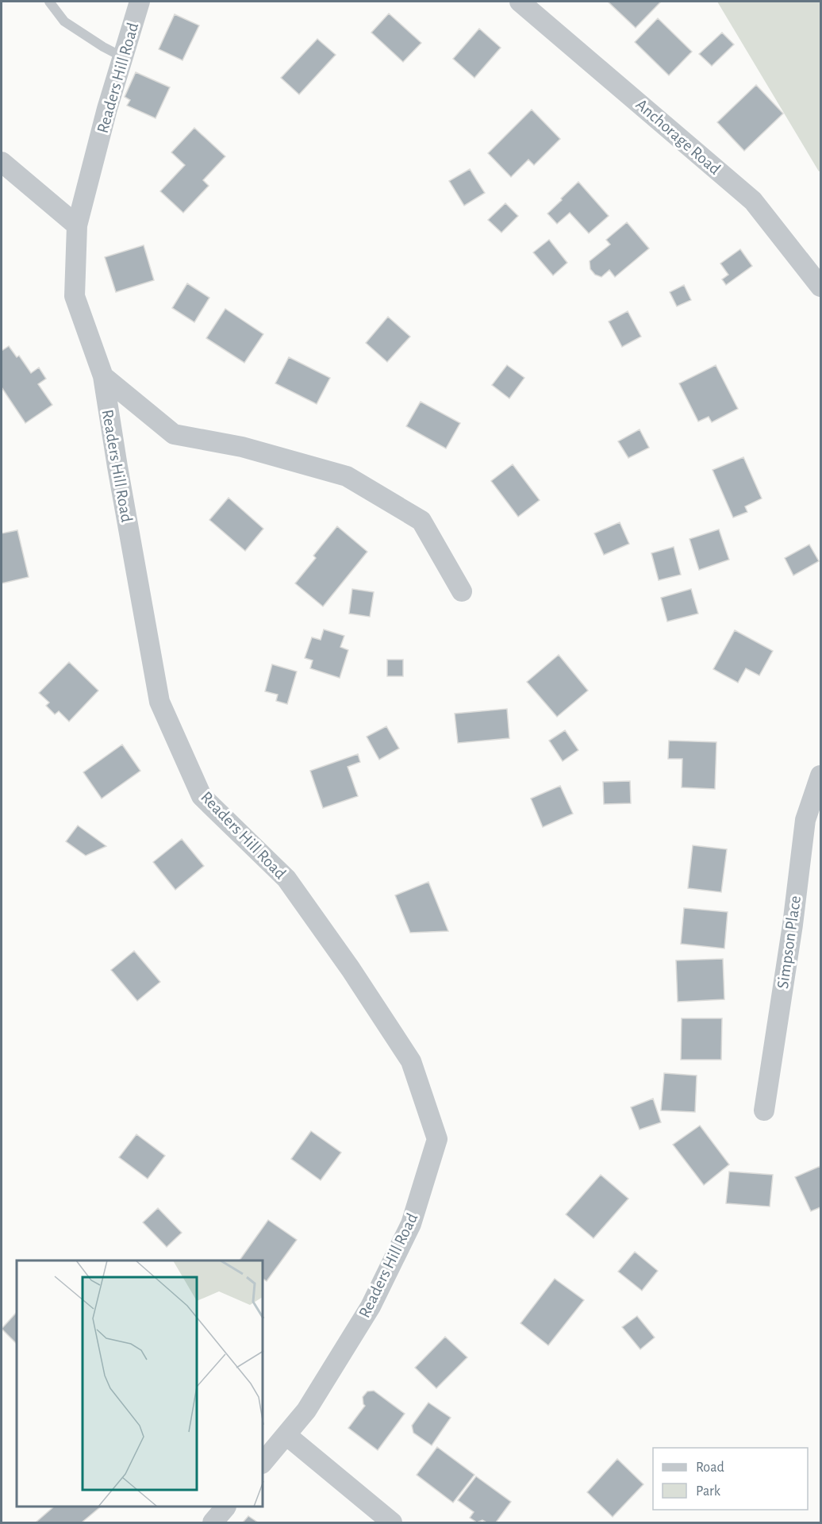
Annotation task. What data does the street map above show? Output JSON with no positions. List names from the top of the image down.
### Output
{
  "streets": {
    "street": ["Readers Hill Road", "Anchorage Road", "Simpson Place"]
  },
  "legend": ["Road", "Park"]
}
